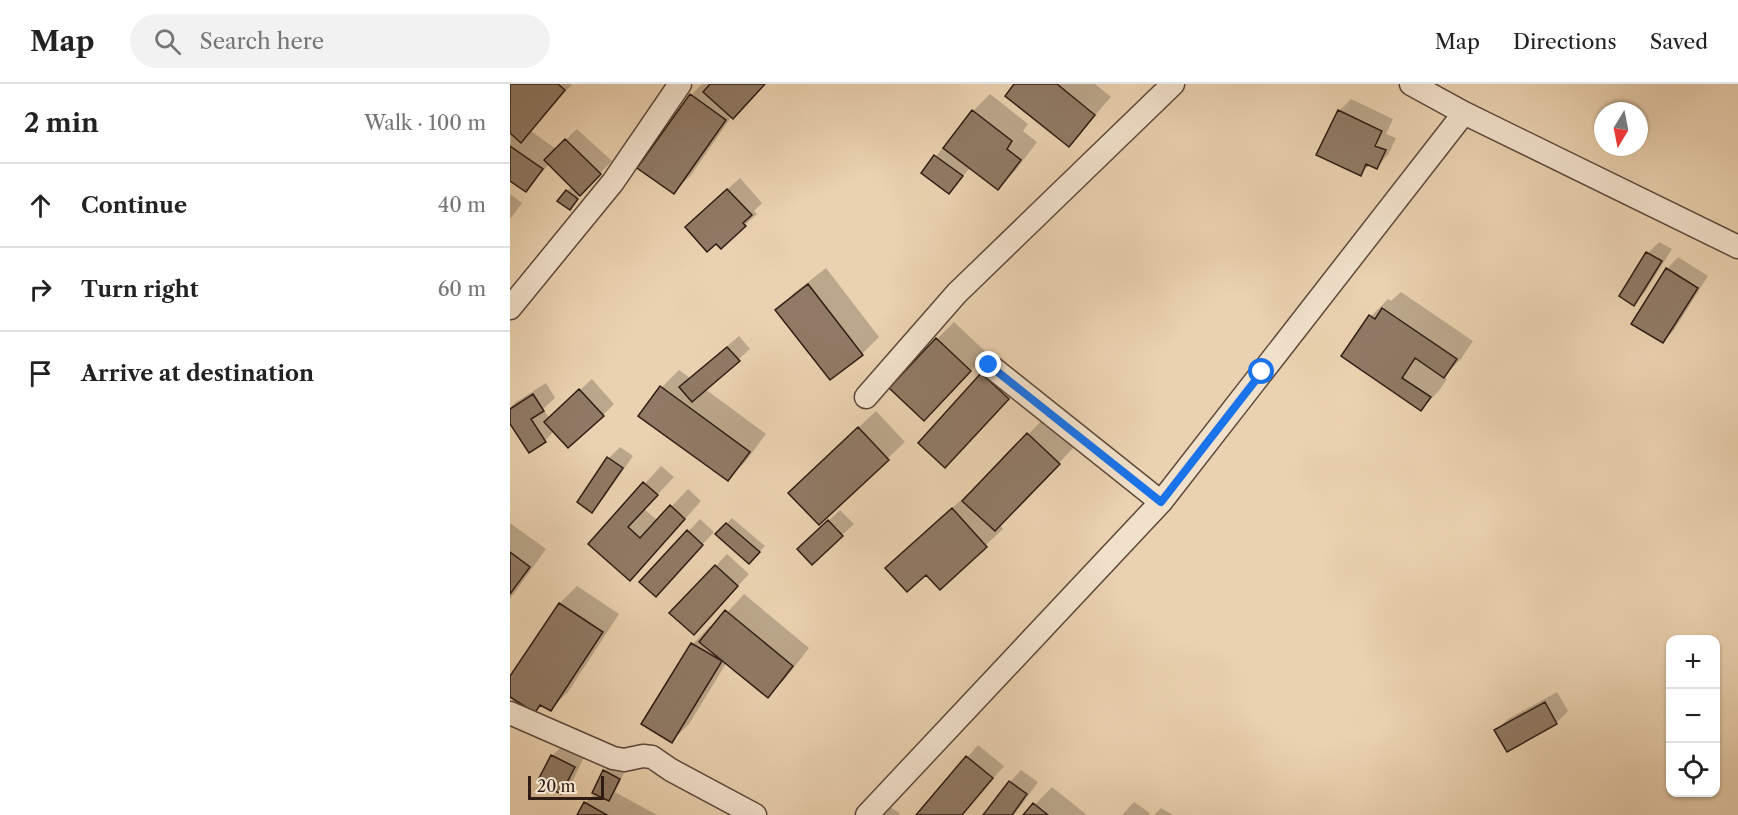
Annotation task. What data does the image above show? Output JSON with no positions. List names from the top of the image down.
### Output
{
  "scale_bar": "20 m",
  "north": "bottom",
  "page": {
    "header": "Map",
    "search": "Search here",
    "nav": ["Map", "Directions", "Saved"],
    "heading": ["2 min", "Walk · 100 m"],
    "list": [
      ["Continue", "40 m"],
      ["Turn right", "60 m"],
      "Arrive at destination"
    ],
    "map_buttons": ["+", "−"],
    "scale": "20 m"
  }
}
